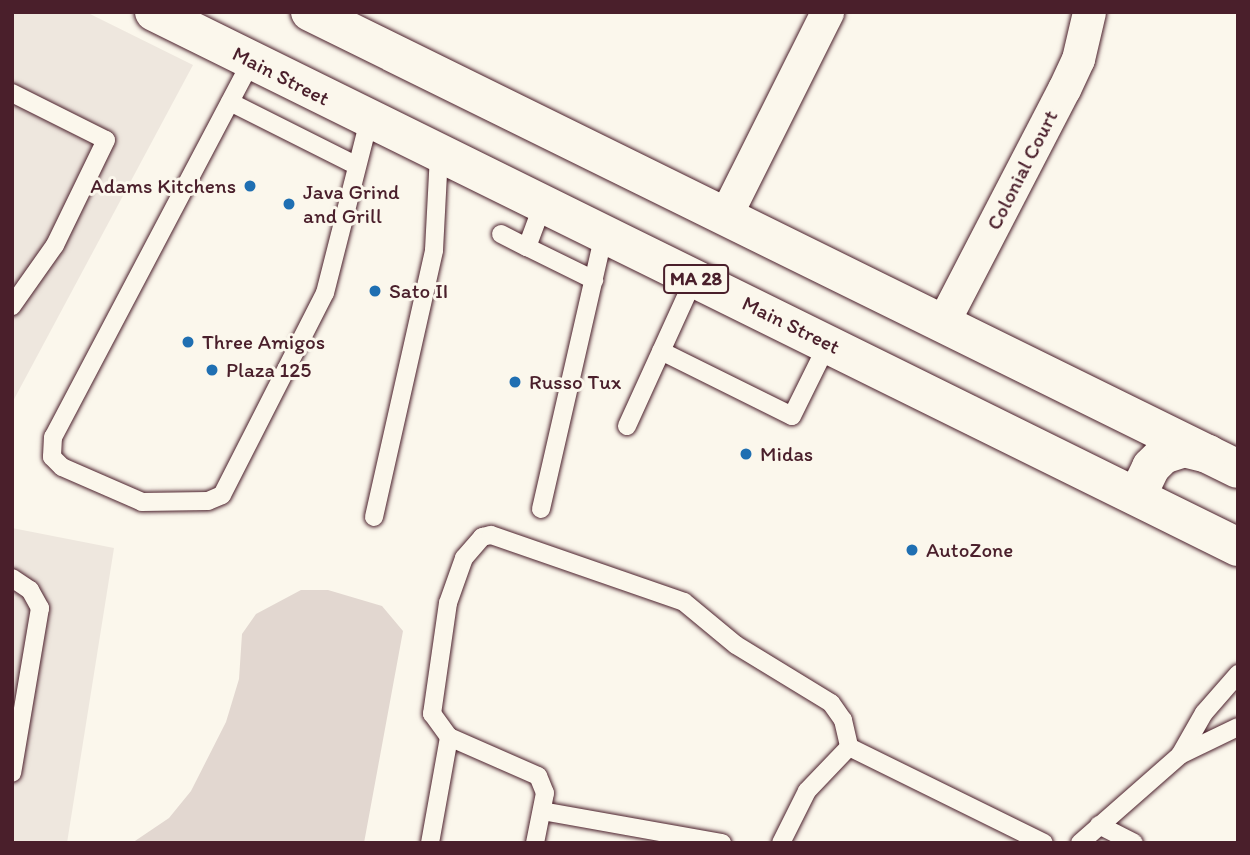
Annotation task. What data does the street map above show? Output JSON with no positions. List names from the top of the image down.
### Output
{
  "streets": {
    "main road": ["Main Street", "MA 28"],
    "street": ["Colonial Court"]
  },
  "places": [
    "Adams Kitchens",
    "Java Grind and Grill",
    "Sato II",
    "Three Amigos",
    "Plaza 125",
    "Russo Tux",
    "Midas",
    "AutoZone"
  ]
}
